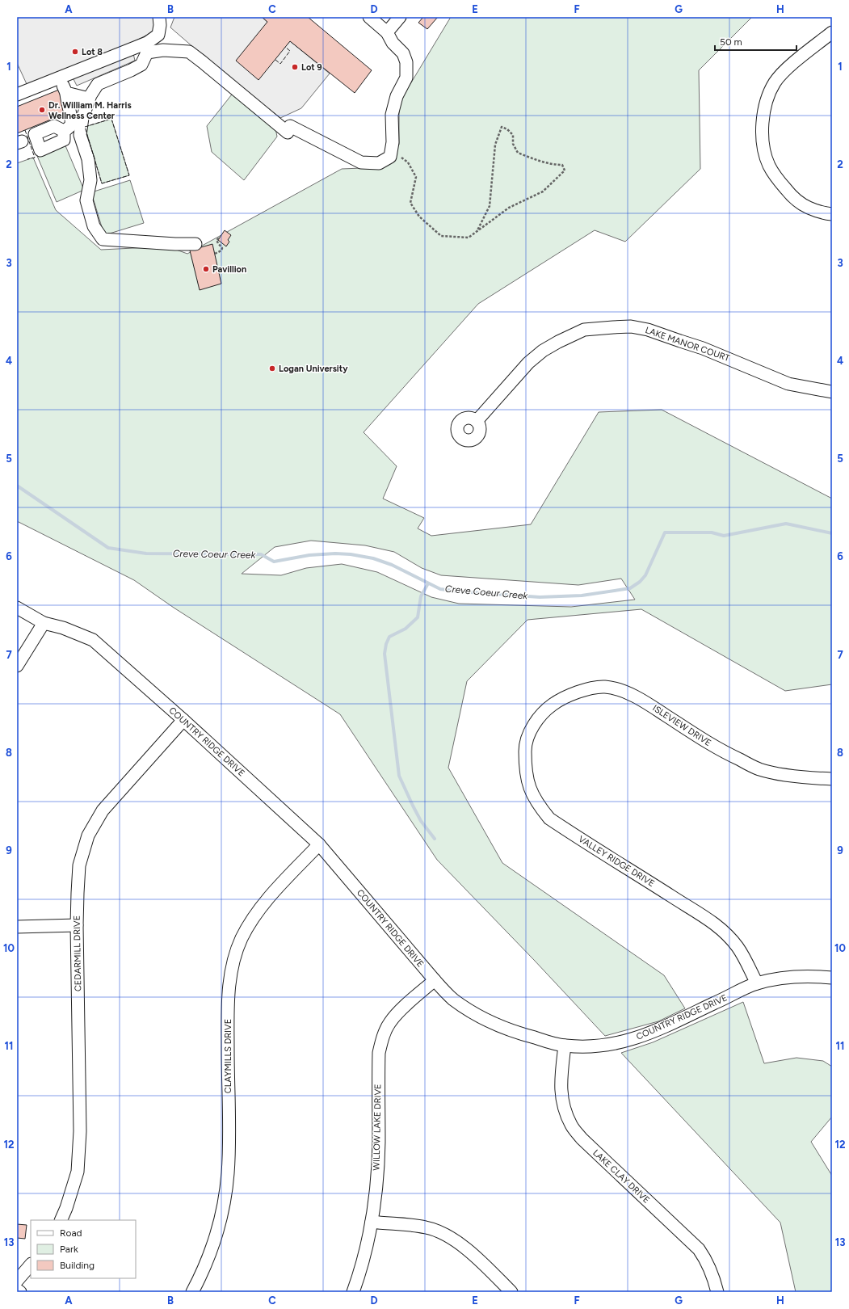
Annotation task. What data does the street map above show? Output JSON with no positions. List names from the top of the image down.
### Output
{
  "streets": {
    "street": [
      "LAKE MANOR COURT",
      "ISLEVIEW DRIVE",
      "COUNTRY RIDGE DRIVE",
      "VALLEY RIDGE DRIVE",
      "CEDARMILL DRIVE",
      "CLAYMILLS DRIVE",
      "WILLOW LAKE DRIVE",
      "LAKE CLAY DRIVE"
    ]
  },
  "crossings": [
    ["ISLEVIEW DRIVE", "VALLEY RIDGE DRIVE"],
    ["COUNTRY RIDGE DRIVE", "VALLEY RIDGE DRIVE"],
    ["COUNTRY RIDGE DRIVE", "CEDARMILL DRIVE"],
    ["COUNTRY RIDGE DRIVE", "CLAYMILLS DRIVE"],
    ["COUNTRY RIDGE DRIVE", "WILLOW LAKE DRIVE"],
    ["COUNTRY RIDGE DRIVE", "LAKE CLAY DRIVE"]
  ],
  "water": ["Creve Coeur Creek"],
  "places": [
    "Lot 8",
    "Lot 9",
    "Dr. William M. Harris Wellness Center",
    "Pavillion",
    "Logan University"
  ],
  "legend": ["Road", "Park", "Building"],
  "scale_bar": "50 m",
  "grid": {
    "columns": [
      "A",
      "B",
      "C",
      "D",
      "E",
      "F",
      "G",
      "H"
    ],
    "rows": [
      "1",
      "2",
      "3",
      "4",
      "5",
      "6",
      "7",
      "8",
      "9",
      "10",
      "11",
      "12",
      "13"
    ]
  }
}
